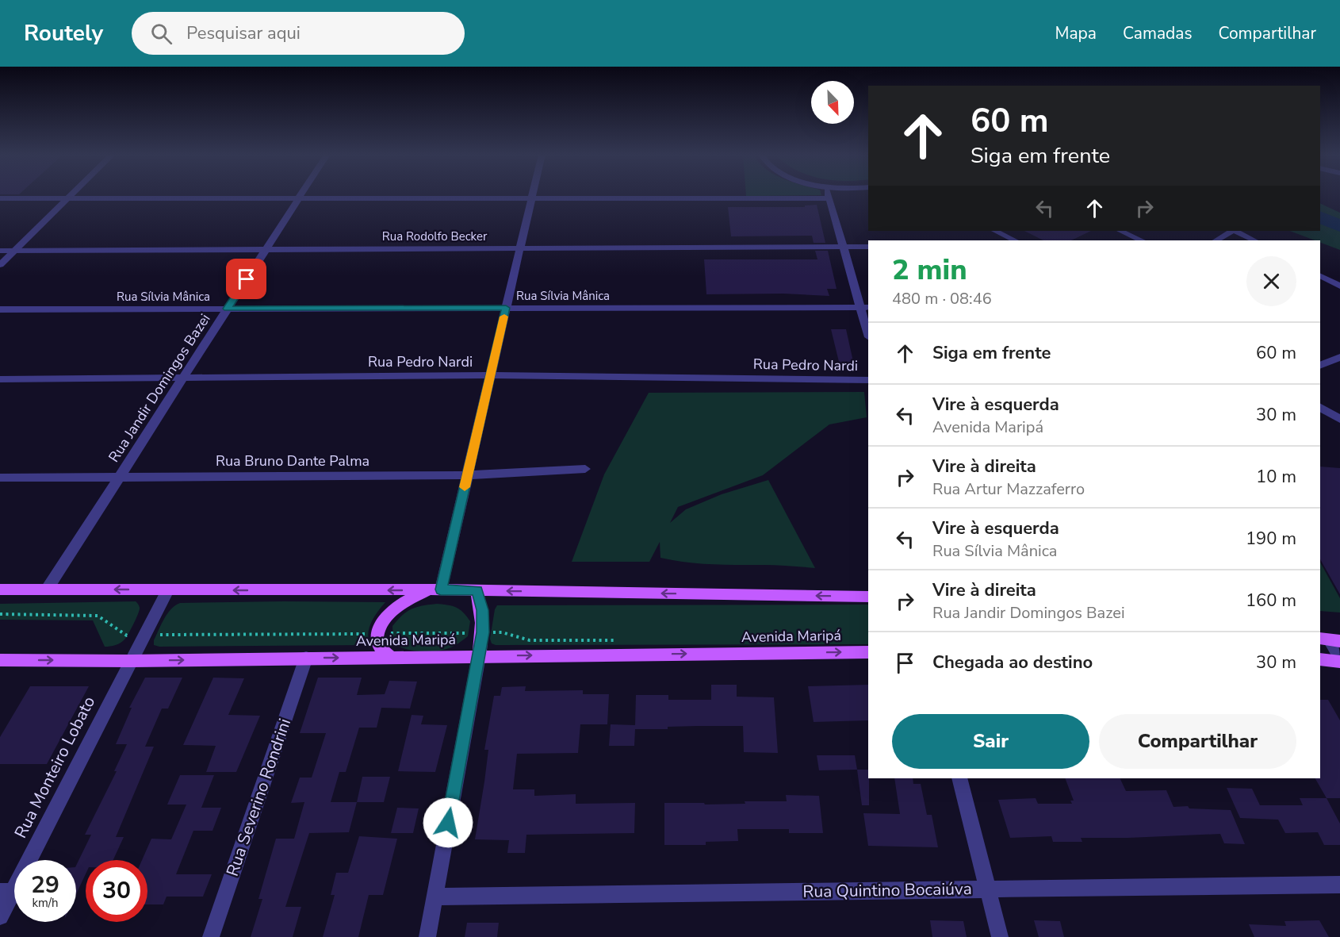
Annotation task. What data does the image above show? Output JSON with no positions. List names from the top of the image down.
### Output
{
  "streets": {
    "main road": ["Avenida Maripá"],
    "street": [
      "Rua Rodolfo Becker",
      "Rua Sílvia Mânica",
      "Rua Pedro Nardi",
      "Rua Jandir Domingos Bazei",
      "Rua Bruno Dante Palma",
      "Rua Monteiro Lobato",
      "Rua Severino Rondrini",
      "Rua Quintino Bocaiúva"
    ]
  },
  "crossings": [
    ["Rua Rodolfo Becker", "Rua Jandir Domingos Bazei"],
    ["Rua Sílvia Mânica", "Rua Jandir Domingos Bazei"],
    ["Rua Pedro Nardi", "Rua Jandir Domingos Bazei"],
    ["Rua Jandir Domingos Bazei", "Rua Bruno Dante Palma"],
    ["Avenida Maripá", "Rua Monteiro Lobato"],
    ["Avenida Maripá", "Rua Severino Rondrini"]
  ],
  "north": "bottom right",
  "page": {
    "header": "Routely",
    "search": "Pesquisar aqui",
    "nav": ["Mapa", "Camadas", "Compartilhar"],
    "turn": ["60 m", "Siga em frente"],
    "heading": ["2 min", "480 m · 08:46"],
    "list": [
      {
        "name": "Siga em frente",
        "value": "60 m"
      },
      {
        "name": "Vire à esquerda",
        "note": "Avenida Maripá",
        "value": "30 m"
      },
      {
        "name": "Vire à direita",
        "note": "Rua Artur Mazzaferro",
        "value": "10 m"
      },
      {
        "name": "Vire à esquerda",
        "note": "Rua Sílvia Mânica",
        "value": "190 m"
      },
      {
        "name": "Vire à direita",
        "note": "Rua Jandir Domingos Bazei",
        "value": "160 m"
      },
      {
        "name": "Chegada ao destino",
        "value": "30 m"
      }
    ],
    "buttons": ["Sair", "Compartilhar"],
    "speed": "29 km/h",
    "limit": "30"
  }
}
